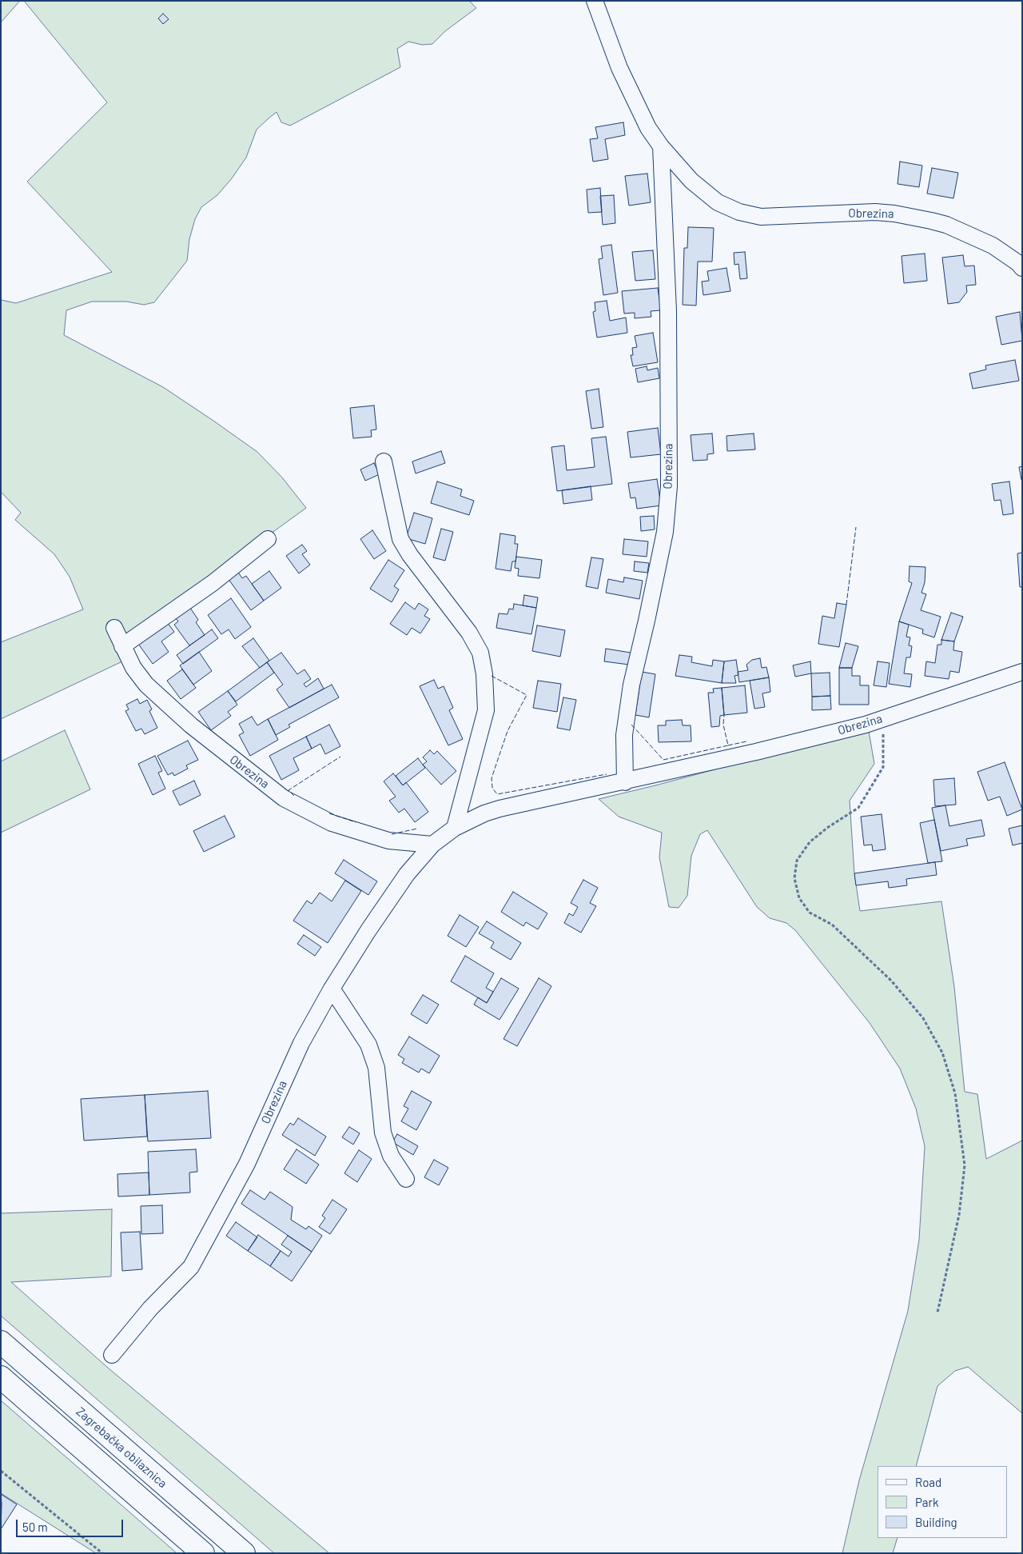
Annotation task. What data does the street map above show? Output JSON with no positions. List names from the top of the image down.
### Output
{
  "streets": {
    "highway": ["Zagrebačka obilaznica"],
    "street": ["Obrezina"]
  },
  "legend": ["Road", "Park", "Building"],
  "scale_bar": "50 m"
}
